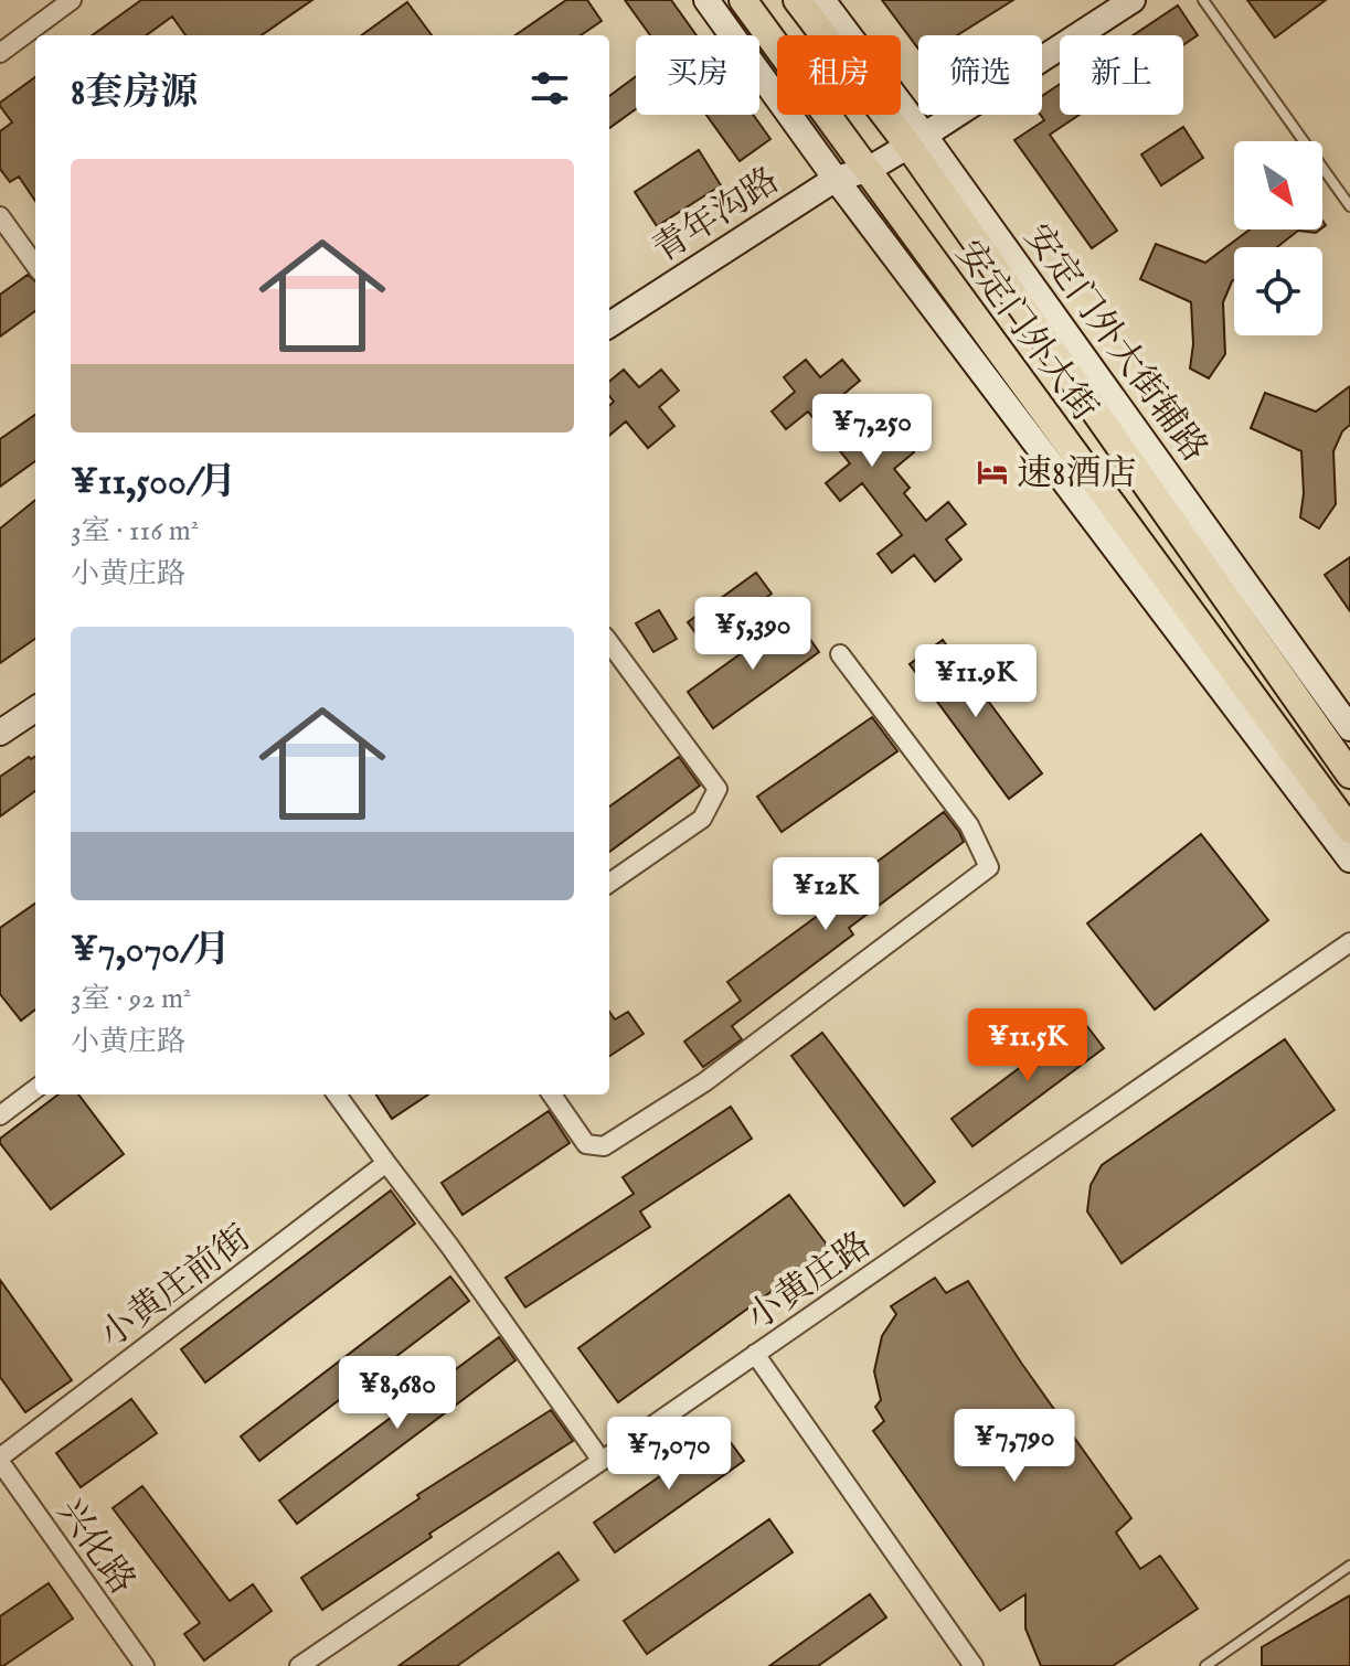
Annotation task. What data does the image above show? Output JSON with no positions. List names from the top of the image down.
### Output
{
  "streets": {
    "main road": ["安定门外大街"],
    "street": [
      "青年沟路",
      "安定门外大街辅路",
      "小黄庄路",
      "小黄庄前街",
      "兴化路"
    ]
  },
  "crossings": [
    ["青年沟路", "安定门外大街"],
    ["青年沟路", "安定门外大街辅路"],
    ["安定门外大街", "安定门外大街辅路"],
    ["小黄庄前街", "兴化路"]
  ],
  "places": {
    "hotel": ["速8酒店"]
  },
  "north": "bottom right",
  "page": {
    "chip": [
      "买房",
      "租房",
      "筛选",
      "新上"
    ],
    "heading": "8套房源",
    "list": [
      {
        "name": "¥11,500/月",
        "note": "3室 · 116 m² · 小黄庄路"
      },
      {
        "name": "¥7,070/月",
        "note": "3室 · 92 m² · 小黄庄路"
      }
    ],
    "price": [
      "¥7,250",
      "¥5,390",
      "¥11.9K",
      "¥12K",
      "¥11.5K",
      "¥8,680",
      "¥7,790",
      "¥7,070"
    ]
  }
}
